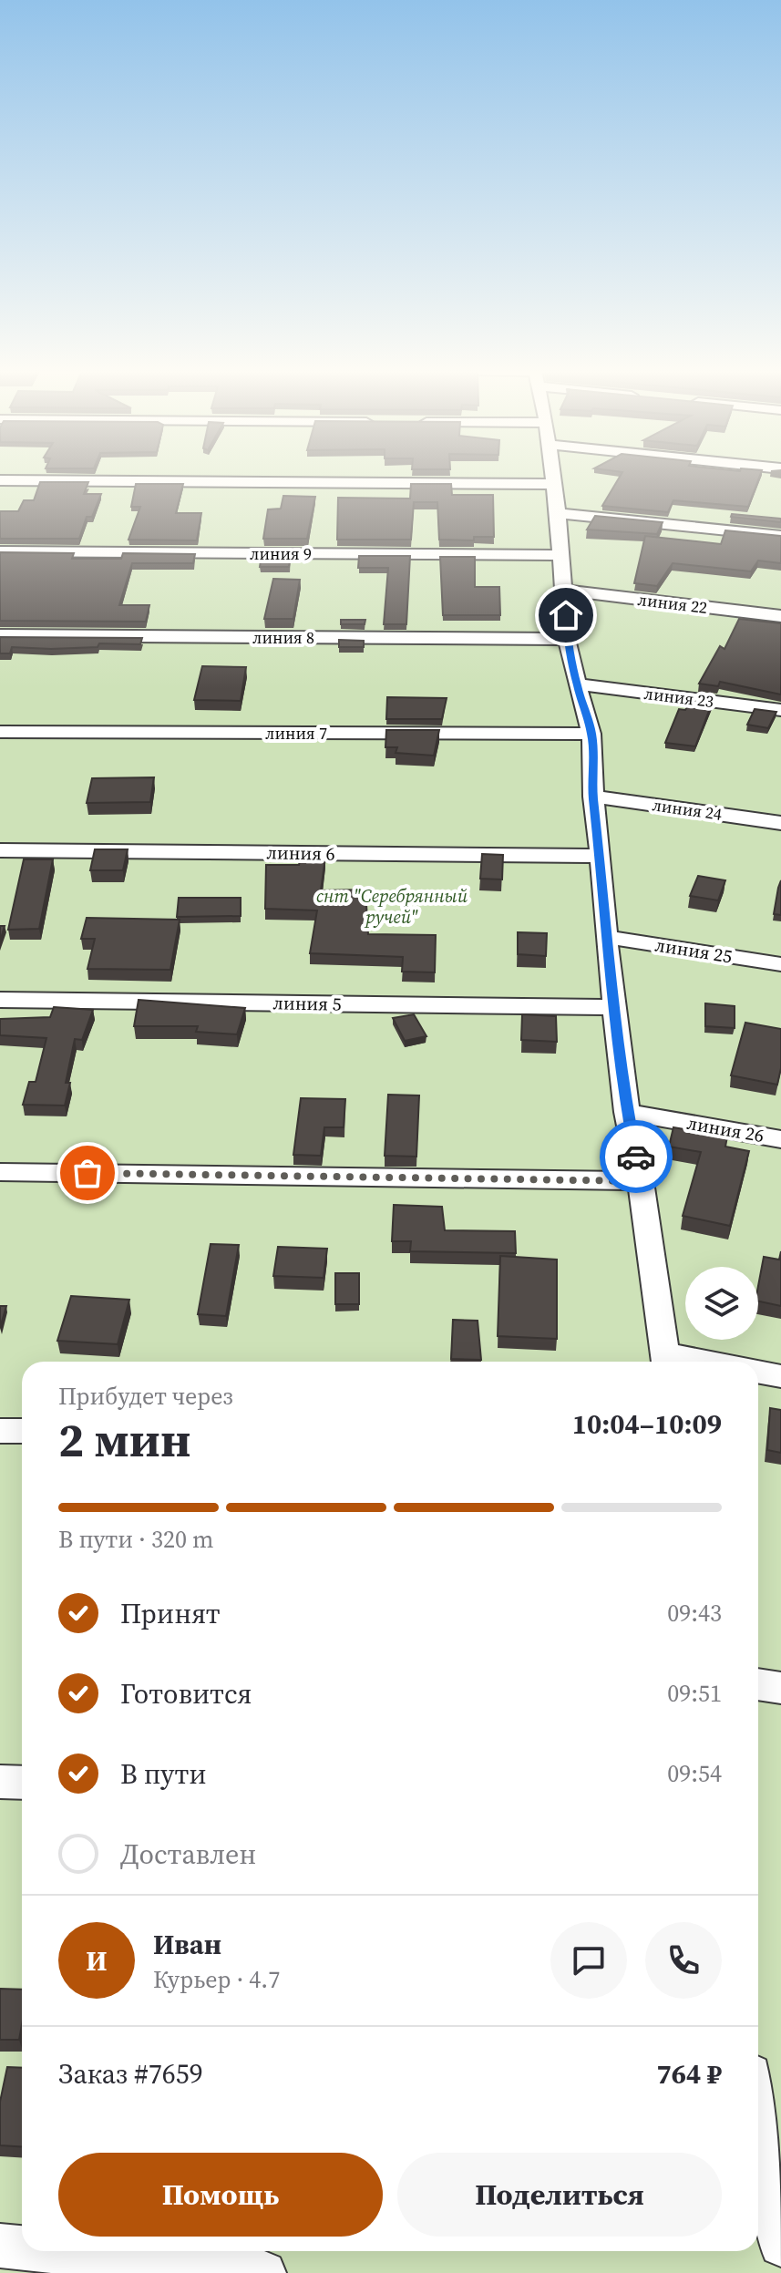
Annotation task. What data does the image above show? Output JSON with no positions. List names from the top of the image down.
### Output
{
  "streets": {
    "street": [
      "линия 9",
      "линия 22",
      "линия 8",
      "линия 23",
      "линия 7",
      "линия 24",
      "линия 6",
      "линия 25",
      "линия 5",
      "линия 26"
    ]
  },
  "parks": ["снт \"Серебрянный ручей\""],
  "page": {
    "heading": ["2 мин", "Прибудет через", "10:04–10:09"],
    "panel": [
      "Иван",
      "Курьер · 4.7",
      "Заказ #7659",
      "764 ₽"
    ],
    "bar": "В пути · 320 m",
    "list": [
      ["Принят", "09:43"],
      ["Готовится", "09:51"],
      ["В пути", "09:54"],
      "Доставлен"
    ],
    "round": "И",
    "buttons": ["Помощь", "Поделиться"]
  }
}
